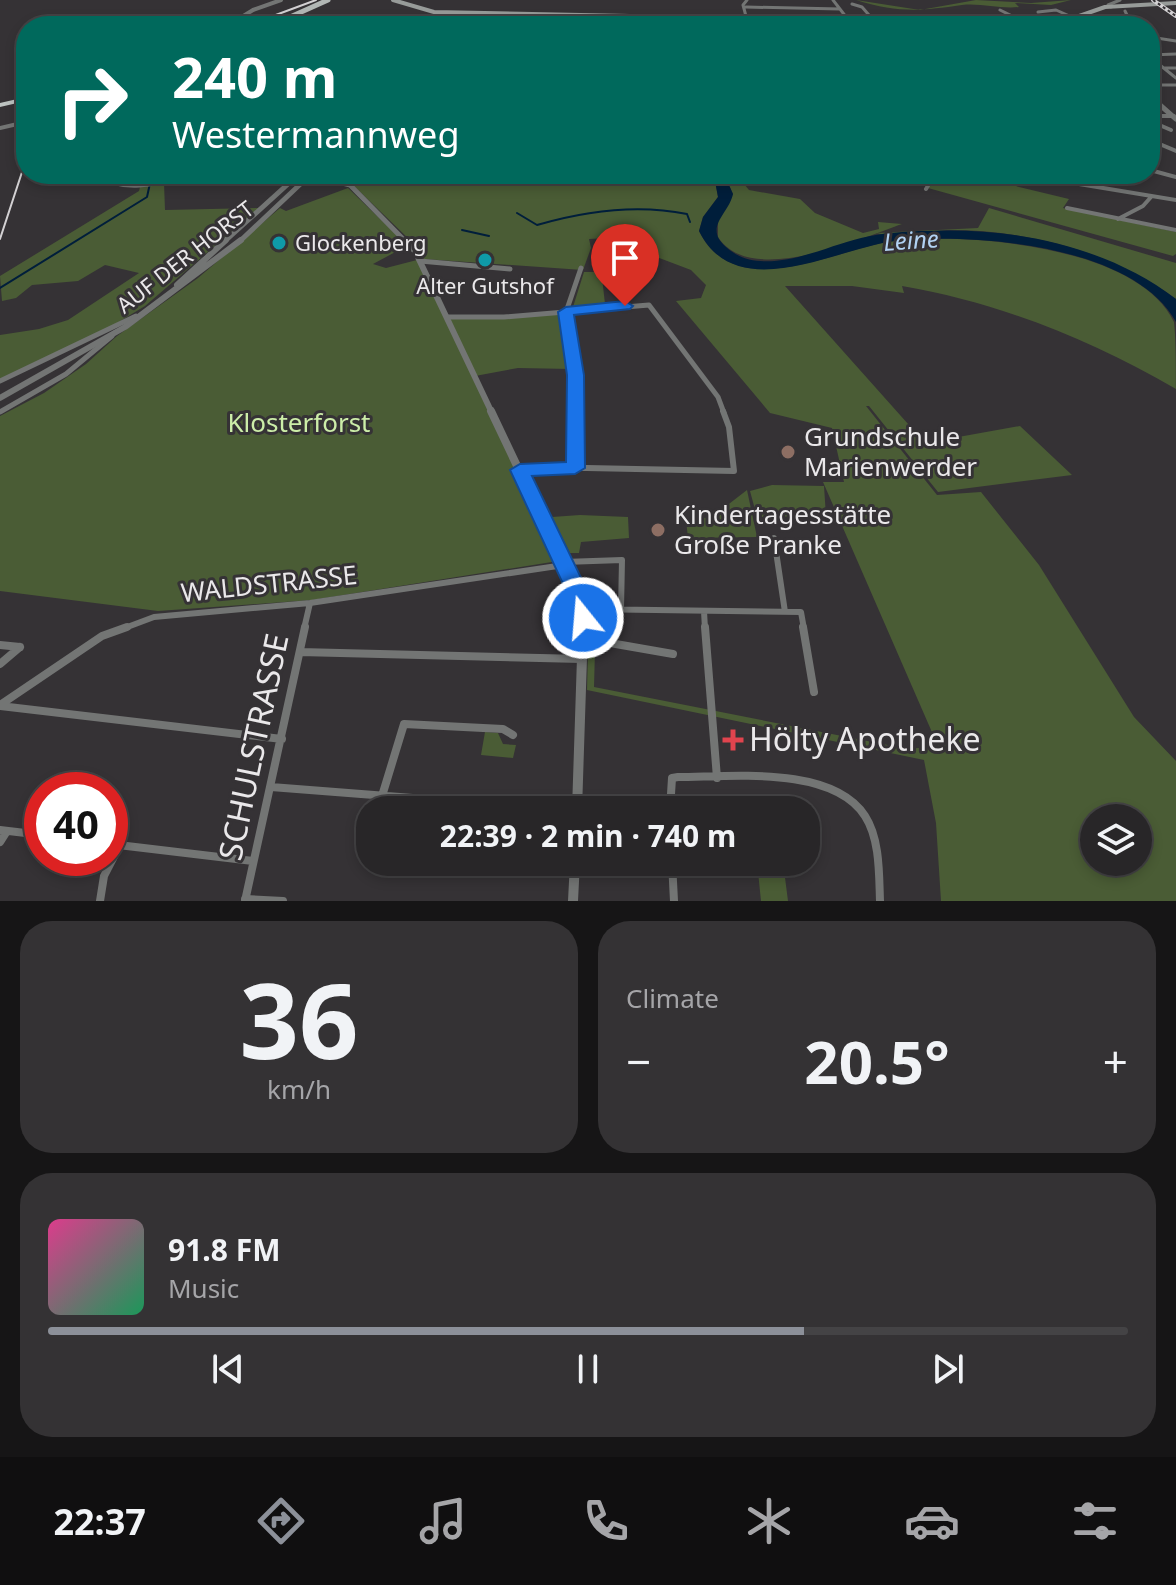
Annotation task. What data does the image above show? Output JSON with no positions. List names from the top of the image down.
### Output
{
  "streets": {
    "street": ["AUF DER HORST", "WALDSTRASSE", "SCHULSTRASSE"]
  },
  "crossings": [
    ["WALDSTRASSE", "SCHULSTRASSE"]
  ],
  "water": ["Leine"],
  "parks": ["Klosterforst"],
  "places": {
    "other": [
      "Glockenberg",
      "Alter Gutshof",
      "Grundschule Marienwerder",
      "Kindertagesstätte Große Pranke"
    ],
    "health": ["Hölty Apotheke"]
  },
  "page": {
    "turn": ["240 m", "Westermannweg"],
    "limit": "40",
    "trip": "22:39 · 2 min · 740 m",
    "tile": [
      ["36", "km/h"],
      "Climate"
    ],
    "heat": ["−", "20.5°", "+"],
    "song": ["91.8 FM", "Music"],
    "tabs": "22:37"
  }
}
